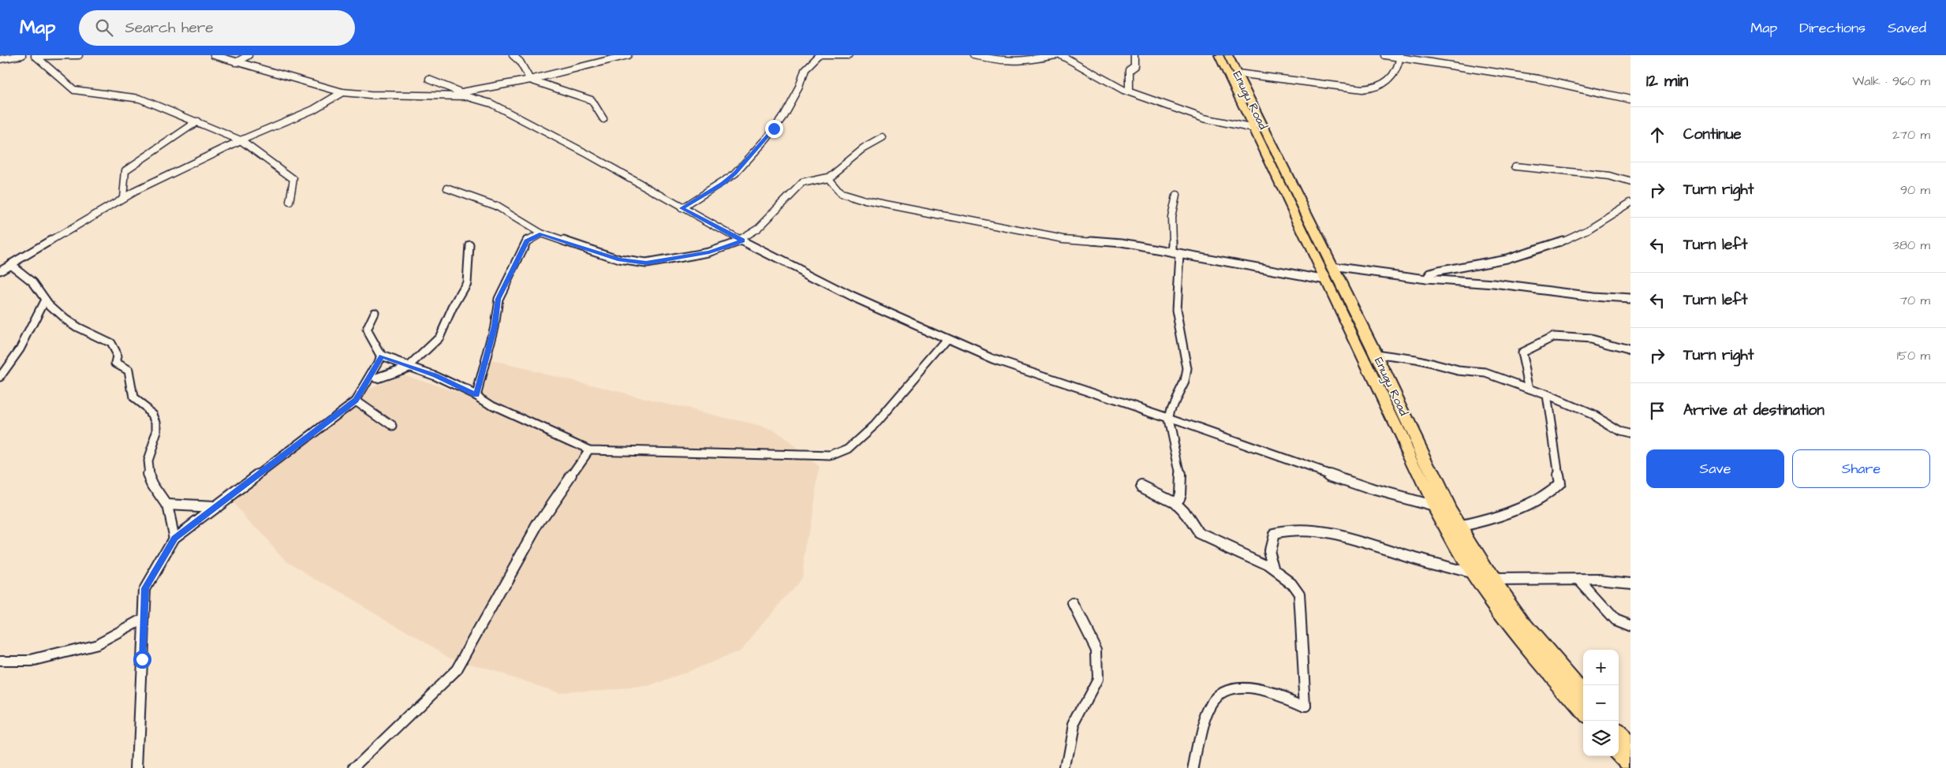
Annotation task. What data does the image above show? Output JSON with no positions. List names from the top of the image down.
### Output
{
  "streets": {
    "main road": ["Enugu Road"]
  },
  "page": {
    "header": "Map",
    "search": "Search here",
    "nav": ["Map", "Directions", "Saved"],
    "heading": ["12 min", "Walk · 960 m"],
    "list": [
      ["Continue", "270 m"],
      ["Turn right", "90 m"],
      ["Turn left", "380 m"],
      ["Turn left", "70 m"],
      ["Turn right", "150 m"],
      "Arrive at destination"
    ],
    "buttons": ["Save", "Share"],
    "map_buttons": ["+", "−"]
  }
}
